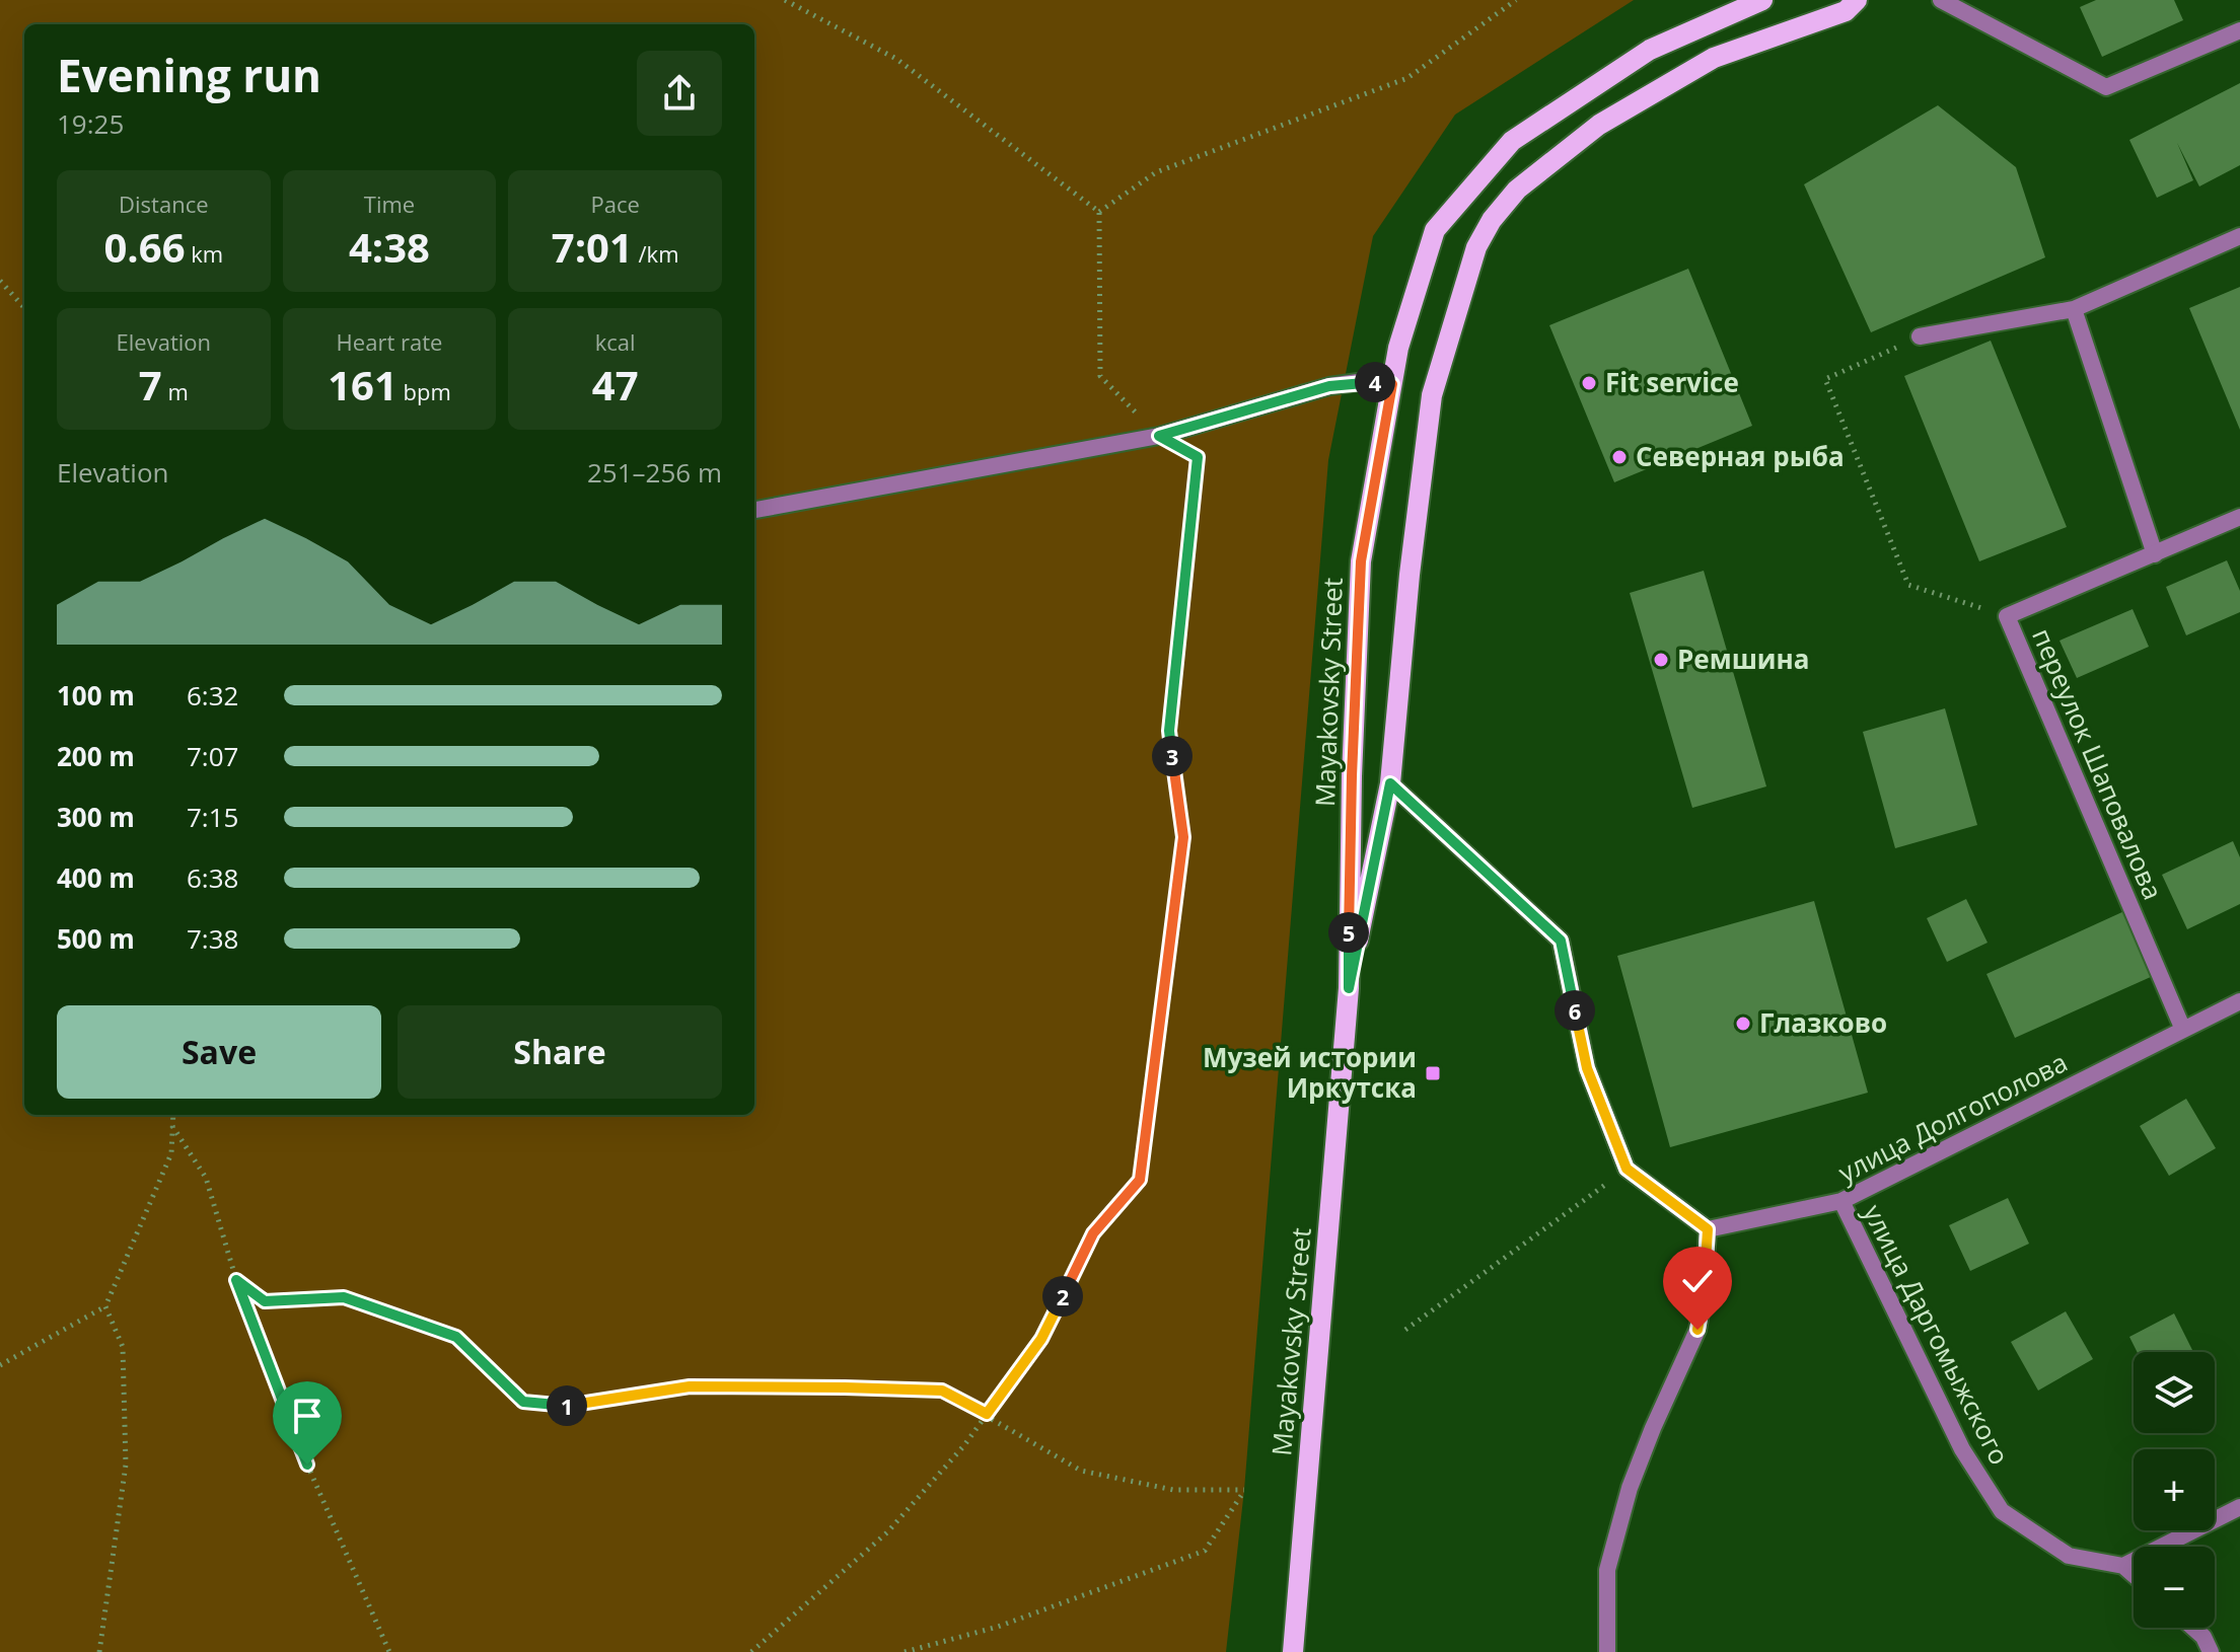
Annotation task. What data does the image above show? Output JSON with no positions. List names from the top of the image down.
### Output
{
  "streets": {
    "main road": ["Mayakovsky Street"],
    "street": ["переулок Шаповалова", "улица Долгополова", "улица Даргомыжского"]
  },
  "crossings": [
    ["переулок Шаповалова", "улица Долгополова"],
    ["улица Долгополова", "улица Даргомыжского"]
  ],
  "places": {
    "other": [
      "Fit service",
      "Северная рыба",
      "Ремшина",
      "Глазково"
    ],
    "transit": ["Музей истории Иркутска"]
  },
  "page": {
    "heading": ["Evening run", "19:25"],
    "stats": [
      ["Distance", "0.66 km"],
      ["Time", "4:38"],
      ["Pace", "7:01 /km"],
      ["Elevation", "7 m"],
      ["Heart rate", "161 bpm"],
      ["kcal", "47"]
    ],
    "pins": [
      "4",
      "3",
      "5",
      "6",
      "2",
      "1"
    ],
    "chart": ["Elevation", "251–256 m"],
    "list": [
      {
        "name": "100 m",
        "note": "6:32"
      },
      {
        "name": "200 m",
        "note": "7:07"
      },
      {
        "name": "300 m",
        "note": "7:15"
      },
      {
        "name": "400 m",
        "note": "6:38"
      },
      {
        "name": "500 m",
        "note": "7:38"
      }
    ],
    "buttons": ["Save", "Share"],
    "map_buttons": ["+", "−"]
  }
}
